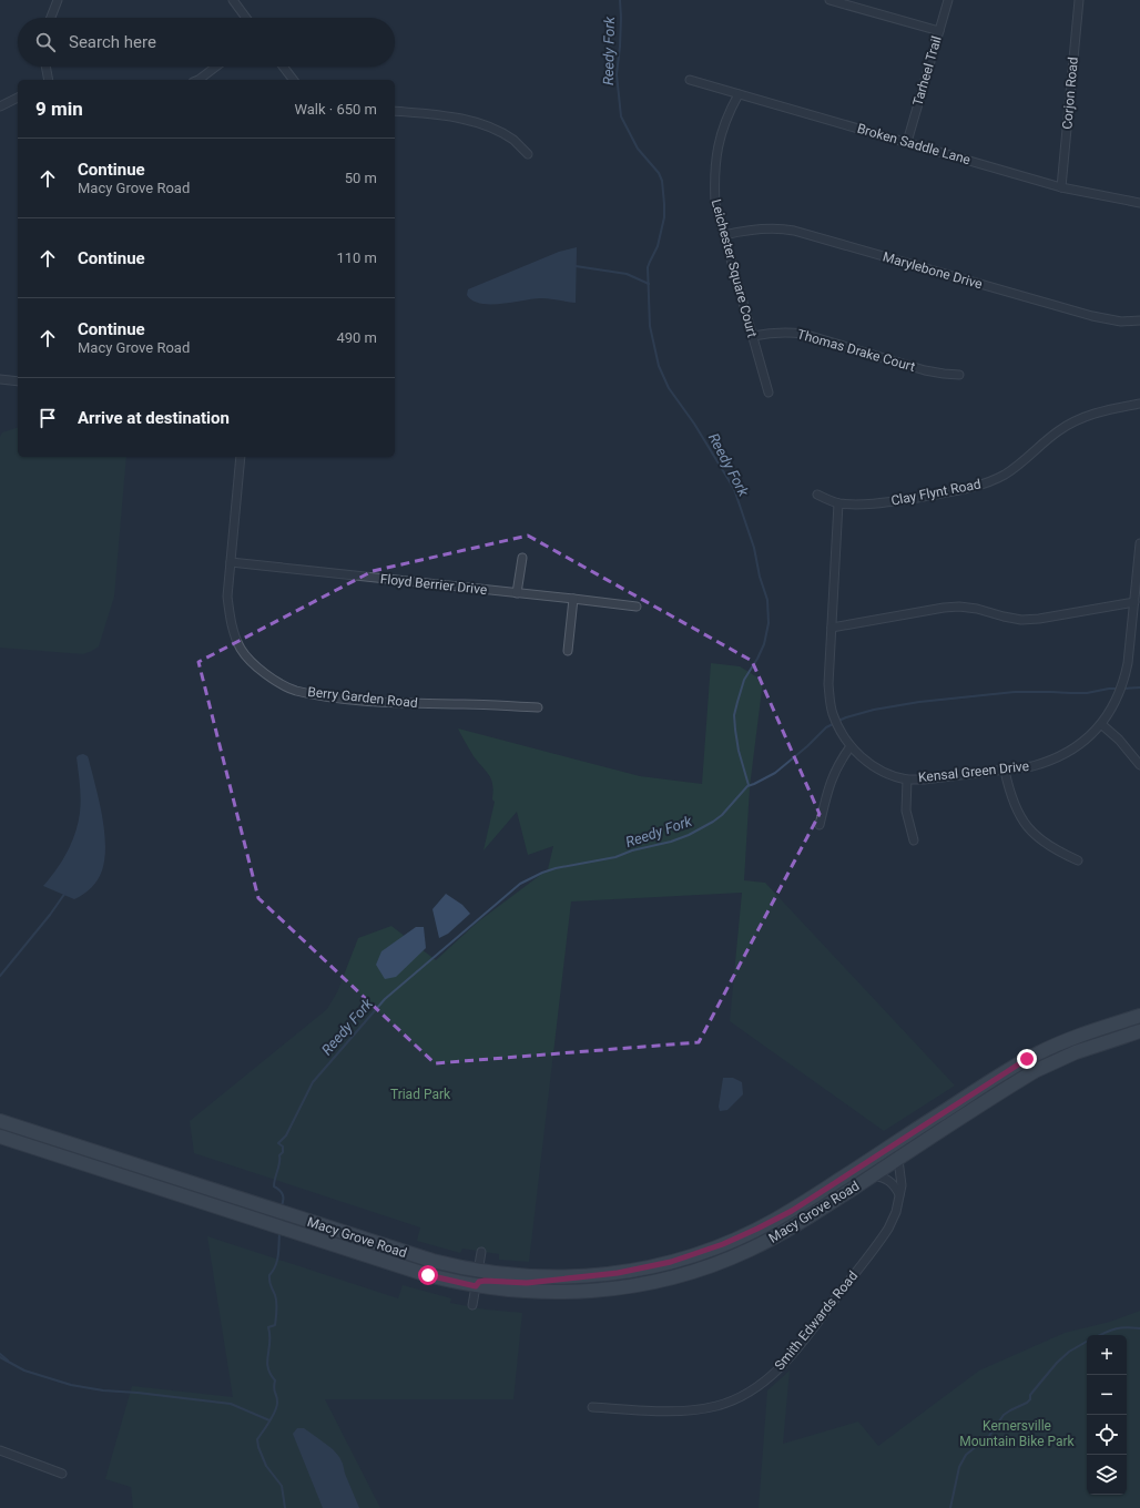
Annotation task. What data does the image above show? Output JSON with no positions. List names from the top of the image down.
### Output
{
  "streets": {
    "main road": ["Macy Grove Road"],
    "street": [
      "Tarheel Trail",
      "Corjon Road",
      "Broken Saddle Lane",
      "Leichester Square Court",
      "Marylebone Drive",
      "Thomas Drake Court",
      "Clay Flynt Road",
      "Floyd Berrier Drive",
      "Berry Garden Road",
      "Kensal Green Drive",
      "Smith Edwards Road"
    ]
  },
  "crossings": [
    ["Tarheel Trail", "Broken Saddle Lane"],
    ["Corjon Road", "Broken Saddle Lane"],
    ["Broken Saddle Lane", "Leichester Square Court"],
    ["Leichester Square Court", "Marylebone Drive"],
    ["Leichester Square Court", "Thomas Drake Court"],
    ["Clay Flynt Road", "Kensal Green Drive"],
    ["Floyd Berrier Drive", "Berry Garden Road"],
    ["Macy Grove Road", "Smith Edwards Road"]
  ],
  "water": ["Reedy Fork"],
  "parks": ["Triad Park", "Kernersville Mountain Bike Park"],
  "page": {
    "search": "Search here",
    "heading": ["9 min", "Walk · 650 m"],
    "list": [
      ["Continue", "Macy Grove Road", "50 m"],
      ["Continue", "110 m"],
      ["Continue", "Macy Grove Road", "490 m"],
      "Arrive at destination"
    ],
    "map_buttons": ["+", "−"]
  }
}
